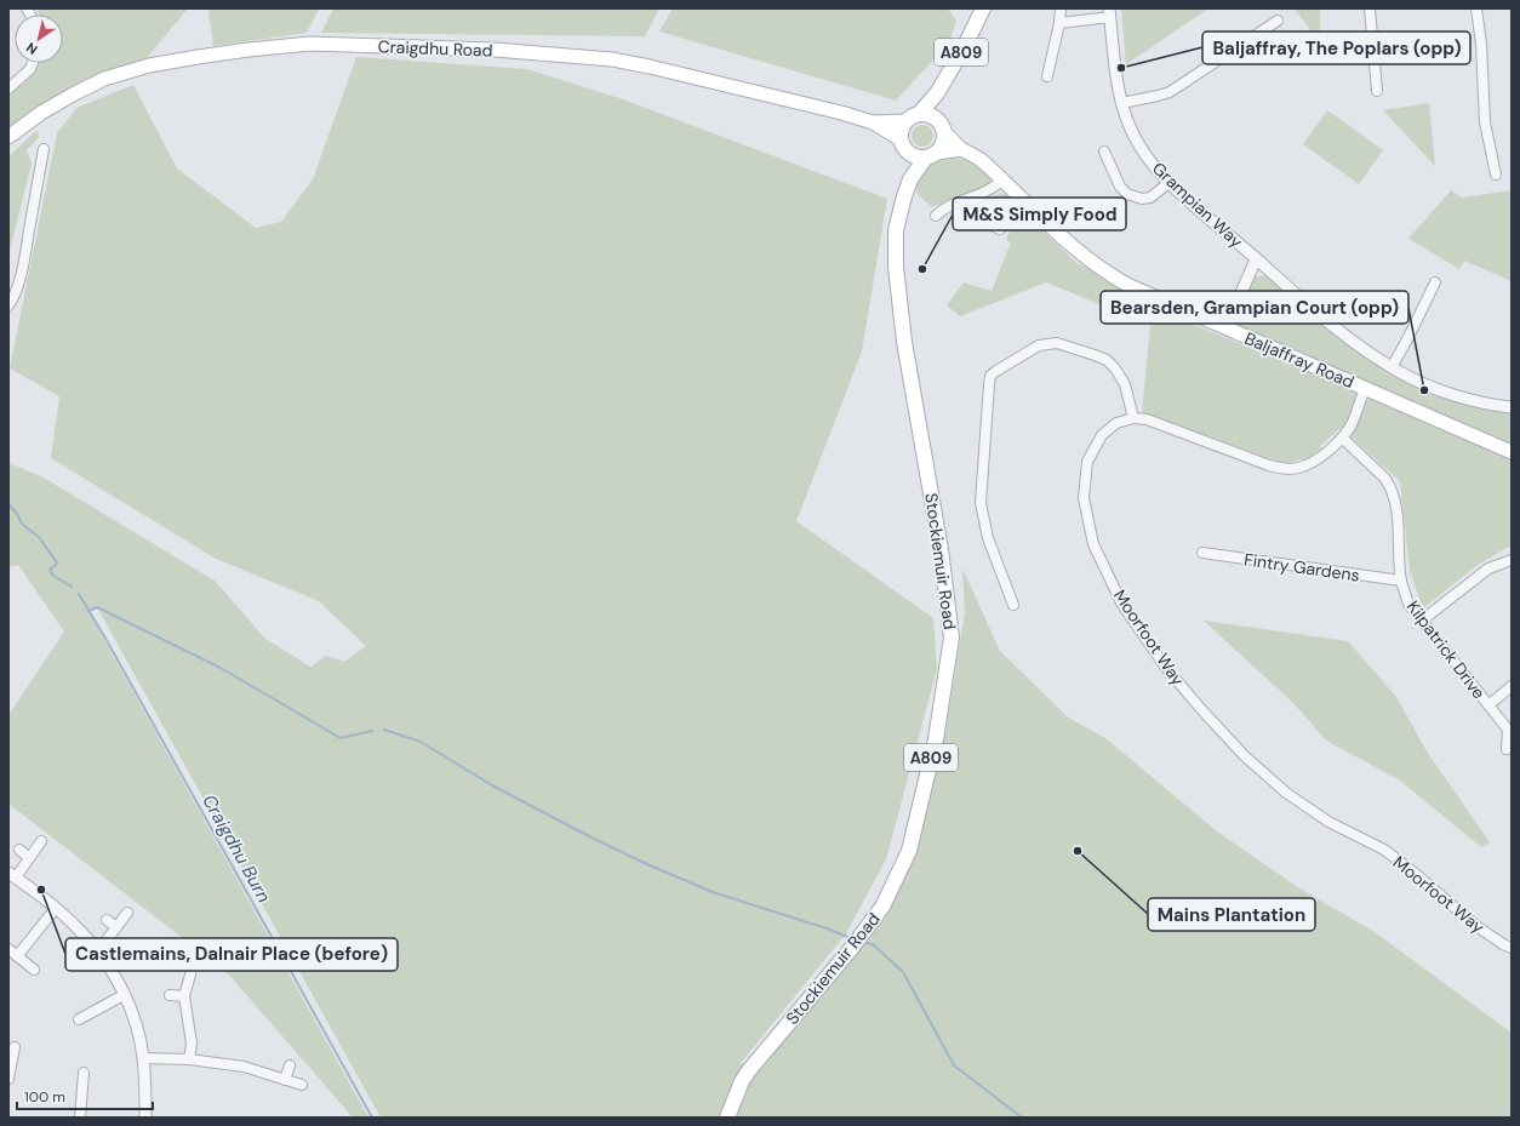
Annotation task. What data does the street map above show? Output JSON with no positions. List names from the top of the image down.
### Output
{
  "streets": {
    "main road": [
      "Craigdhu Road",
      "A809",
      "Baljaffray Road",
      "Stockiemuir Road"
    ],
    "street": [
      "Grampian Way",
      "Fintry Gardens",
      "Moorfoot Way",
      "Kilpatrick Drive"
    ]
  },
  "crossings": [
    ["Craigdhu Road", "A809"],
    ["Craigdhu Road", "Baljaffray Road"],
    ["Craigdhu Road", "Stockiemuir Road"],
    ["A809", "Baljaffray Road"],
    ["A809", "Stockiemuir Road"],
    ["Grampian Way", "Baljaffray Road"],
    ["Baljaffray Road", "Stockiemuir Road"],
    ["Fintry Gardens", "Kilpatrick Drive"]
  ],
  "water": ["Craigdhu Burn"],
  "places": [
    "Baljaffray, The Poplars (opp)",
    "M&S Simply Food",
    "Bearsden, Grampian Court (opp)",
    "Mains Plantation",
    "Castlemains, Dalnair Place (before)"
  ],
  "scale_bar": "100 m",
  "north": "bottom left"
}
